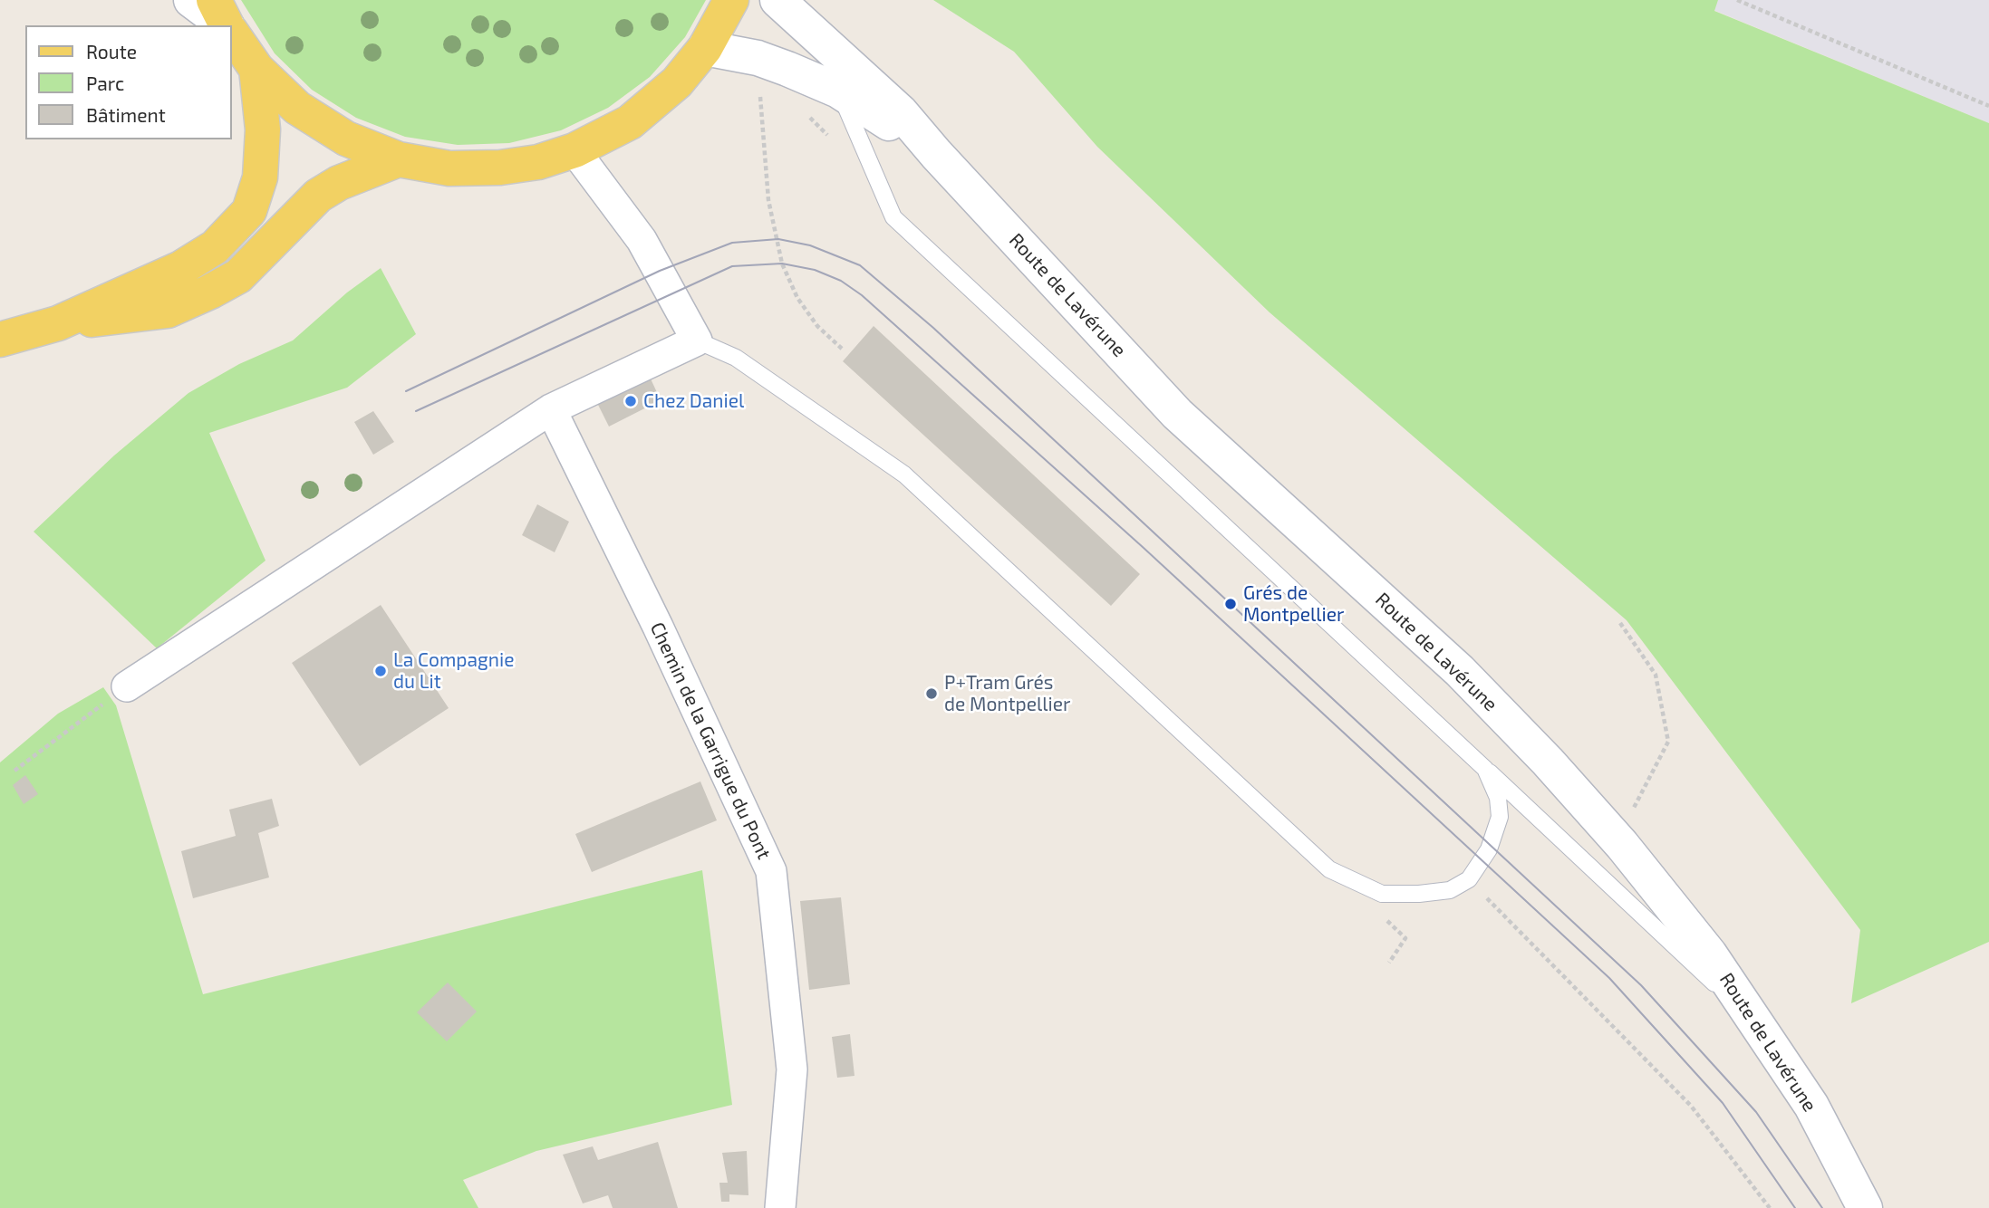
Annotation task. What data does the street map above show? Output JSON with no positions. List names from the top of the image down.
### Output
{
  "streets": {
    "main road": ["Route de Lavérune"],
    "street": ["Chemin de la Garrigue du Pont"]
  },
  "places": [
    "Chez Daniel",
    "Grés de Montpellier",
    "La Compagnie du Lit",
    "P+Tram Grés de Montpellier"
  ],
  "legend": ["Route", "Parc", "Bâtiment"]
}
